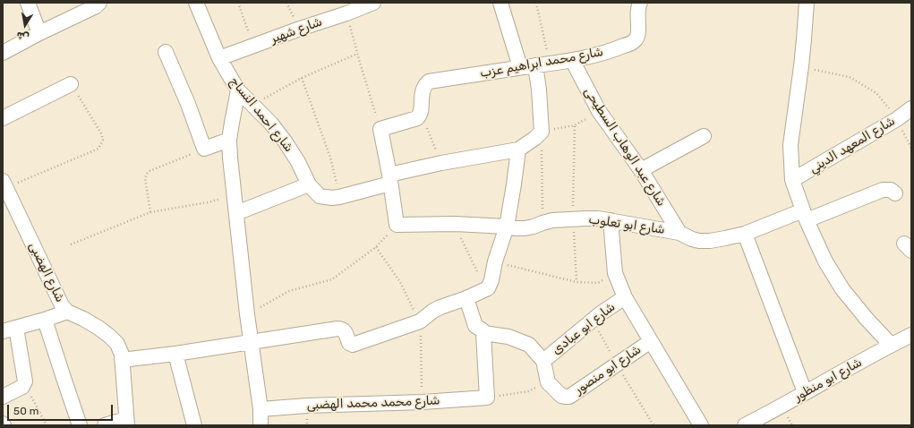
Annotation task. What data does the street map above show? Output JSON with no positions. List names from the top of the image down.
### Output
{
  "streets": {
    "street": [
      "شارع شهير",
      "شارع محمد ابراهيم عزب",
      "شارع احمد النساج",
      "شارع المعهد الديني",
      "شارع عبد الوهاب السطيحى",
      "شارع ابو تعلوب",
      "شارع الهضبى",
      "شارع ابو عبادى",
      "شارع ابو منصور",
      "شارع ابو منظور",
      "شارع محمد محمد الهضبى"
    ]
  },
  "crossings": [
    ["شارع شهير", "شارع احمد النساج"],
    ["شارع محمد ابراهيم عزب", "شارع عبد الوهاب السطيحى"],
    ["شارع عبد الوهاب السطيحى", "شارع ابو تعلوب"]
  ],
  "scale_bar": "50 m",
  "north": "bottom"
}
